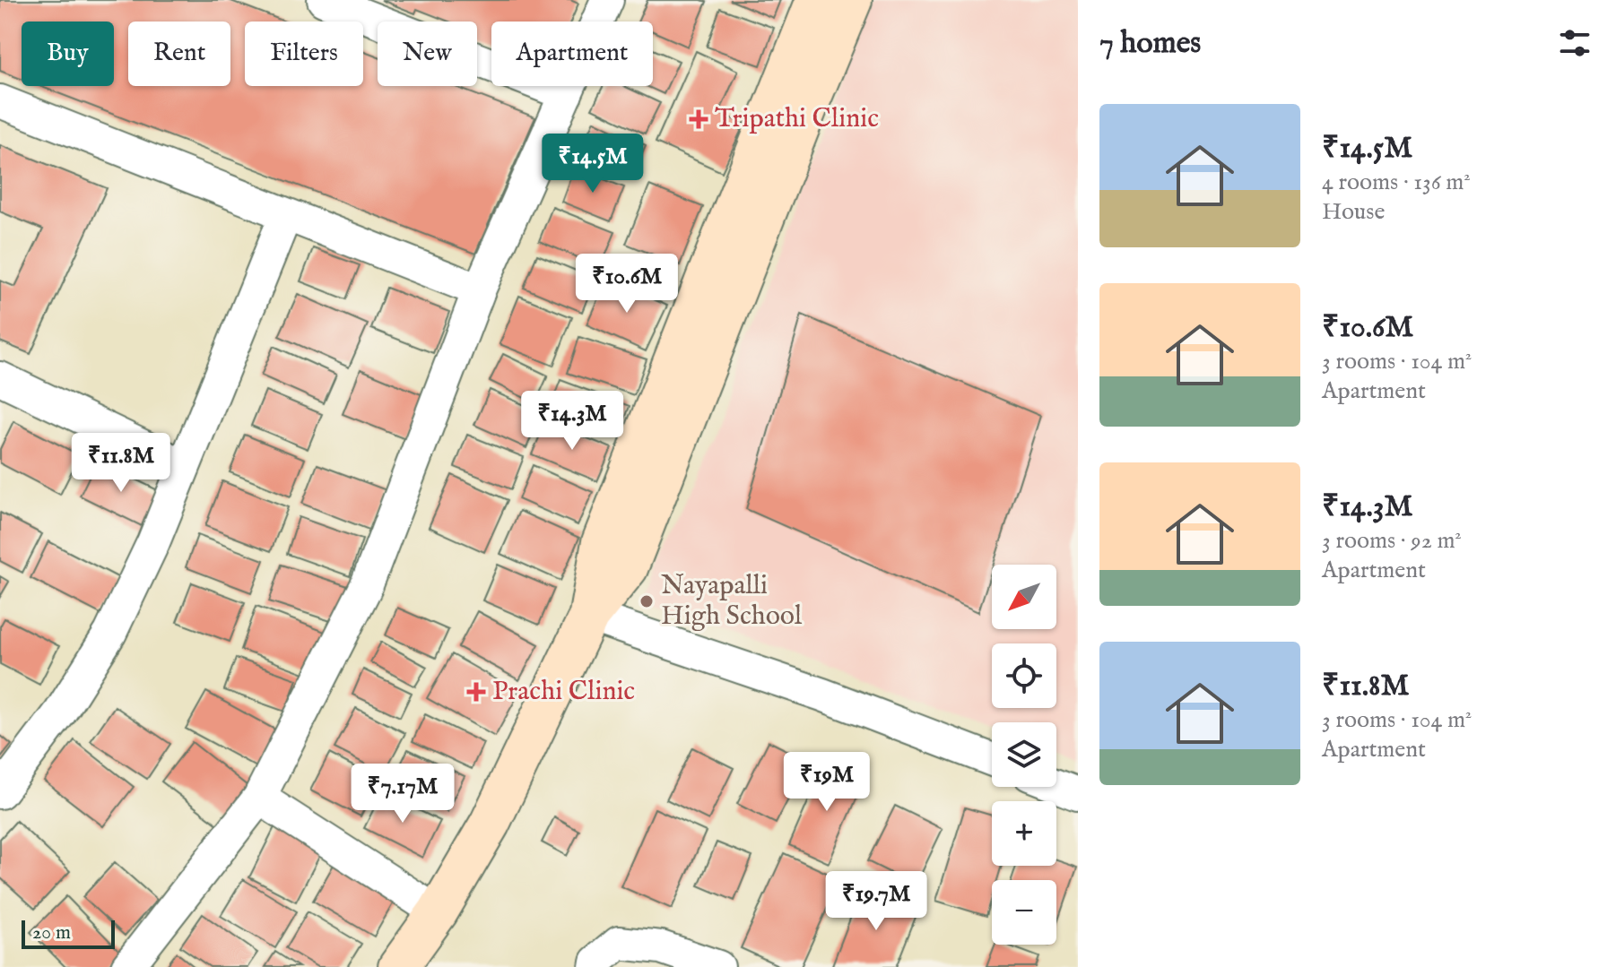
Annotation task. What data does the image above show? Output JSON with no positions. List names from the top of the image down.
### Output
{
  "places": {
    "health": ["Tripathi Clinic", "Prachi Clinic"],
    "other": ["Nayapalli High School"]
  },
  "scale_bar": "20 m",
  "north": "bottom left",
  "page": {
    "heading": "7 homes",
    "chip": [
      "Buy",
      "Rent",
      "Filters",
      "New",
      "Apartment"
    ],
    "list": [
      {
        "name": "₹14.5M",
        "note": "4 rooms · 136 m² · House"
      },
      {
        "name": "₹10.6M",
        "note": "3 rooms · 104 m² · Apartment"
      },
      {
        "name": "₹14.3M",
        "note": "3 rooms · 92 m² · Apartment"
      },
      {
        "name": "₹11.8M",
        "note": "3 rooms · 104 m² · Apartment"
      }
    ],
    "price": [
      "₹14.5M",
      "₹10.6M",
      "₹14.3M",
      "₹11.8M",
      "₹19M",
      "₹7.17M",
      "₹19.7M"
    ],
    "map_buttons": ["+", "−"],
    "scale": "20 m"
  }
}
